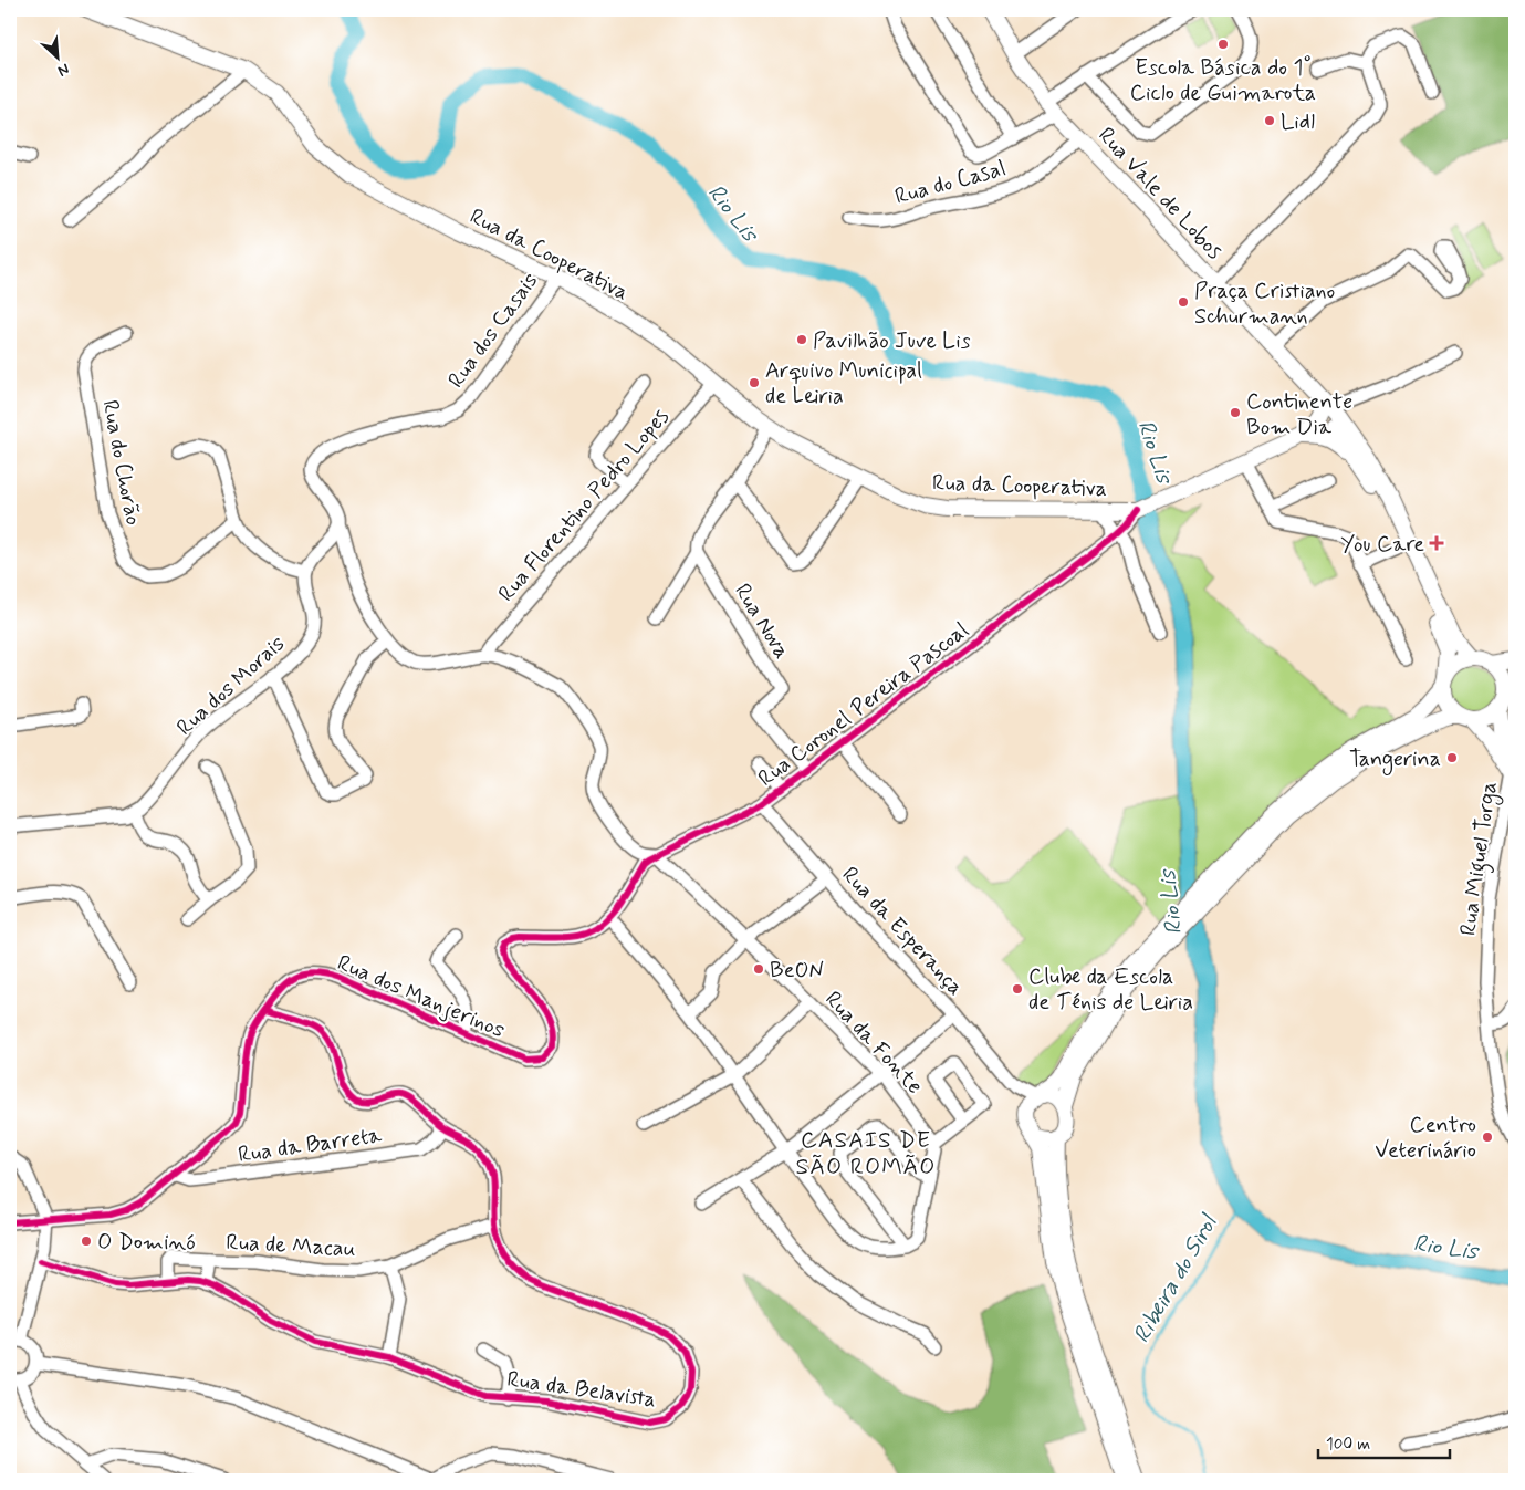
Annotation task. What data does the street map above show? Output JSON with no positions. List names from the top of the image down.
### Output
{
  "streets": {
    "main road": ["Rua Vale de Lobos", "Rua da Cooperativa"],
    "street": [
      "Rua do Casal",
      "Rua dos Casais",
      "Rua do Chorão",
      "Rua Florentino Pedro Lopes",
      "Rua Nova",
      "Rua dos Morais",
      "Rua Coronel Pereira Pascoal",
      "Rua Miguel Torga",
      "Rua da Esperança",
      "Rua dos Manjerinos",
      "Rua da Fonte",
      "Rua da Barreta",
      "Rua de Macau",
      "Rua da Belavista"
    ]
  },
  "crossings": [
    ["Rua do Casal", "Rua Vale de Lobos"],
    ["Rua da Cooperativa", "Rua dos Casais"],
    ["Rua da Cooperativa", "Rua Florentino Pedro Lopes"],
    ["Rua da Cooperativa", "Rua Coronel Pereira Pascoal"],
    ["Rua dos Casais", "Rua da Fonte"],
    ["Rua Florentino Pedro Lopes", "Rua da Fonte"],
    ["Rua Nova", "Rua Coronel Pereira Pascoal"],
    ["Rua Coronel Pereira Pascoal", "Rua da Esperança"],
    ["Rua Coronel Pereira Pascoal", "Rua dos Manjerinos"],
    ["Rua Coronel Pereira Pascoal", "Rua da Fonte"],
    ["Rua dos Manjerinos", "Rua da Barreta"],
    ["Rua dos Manjerinos", "Rua da Belavista"],
    ["Rua da Barreta", "Rua da Belavista"],
    ["Rua de Macau", "Rua da Belavista"]
  ],
  "districts": ["CASAIS DE SÃO ROMÃO"],
  "water": ["Rio Lis", "Ribeira do Sirol"],
  "places": {
    "other": [
      "Escola Básica do 1° Ciclo de Guimarota",
      "Lidl",
      "Praça Cristiano Schurmann",
      "Pavilhão Juve Lis",
      "Arquivo Municipal de Leiria",
      "Continente Bom Dia",
      "Tangerina",
      "BeON",
      "Clube da Escola de Ténis de Leiria",
      "Centro Veterinário",
      "O Dominó"
    ],
    "health": ["You Care"]
  },
  "scale_bar": "100 m",
  "north": "bottom right"
}
